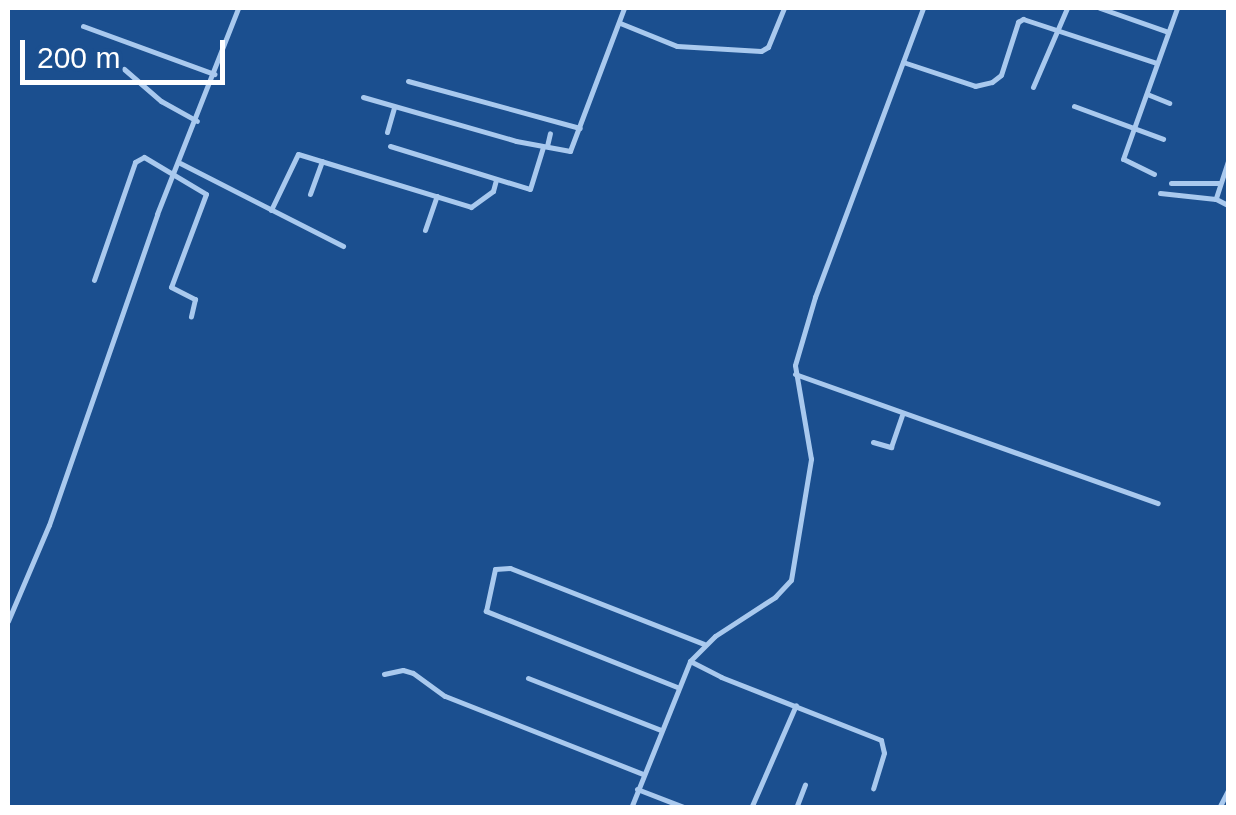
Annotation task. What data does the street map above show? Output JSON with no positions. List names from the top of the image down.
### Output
{
  "scale_bar": "200 m"
}
